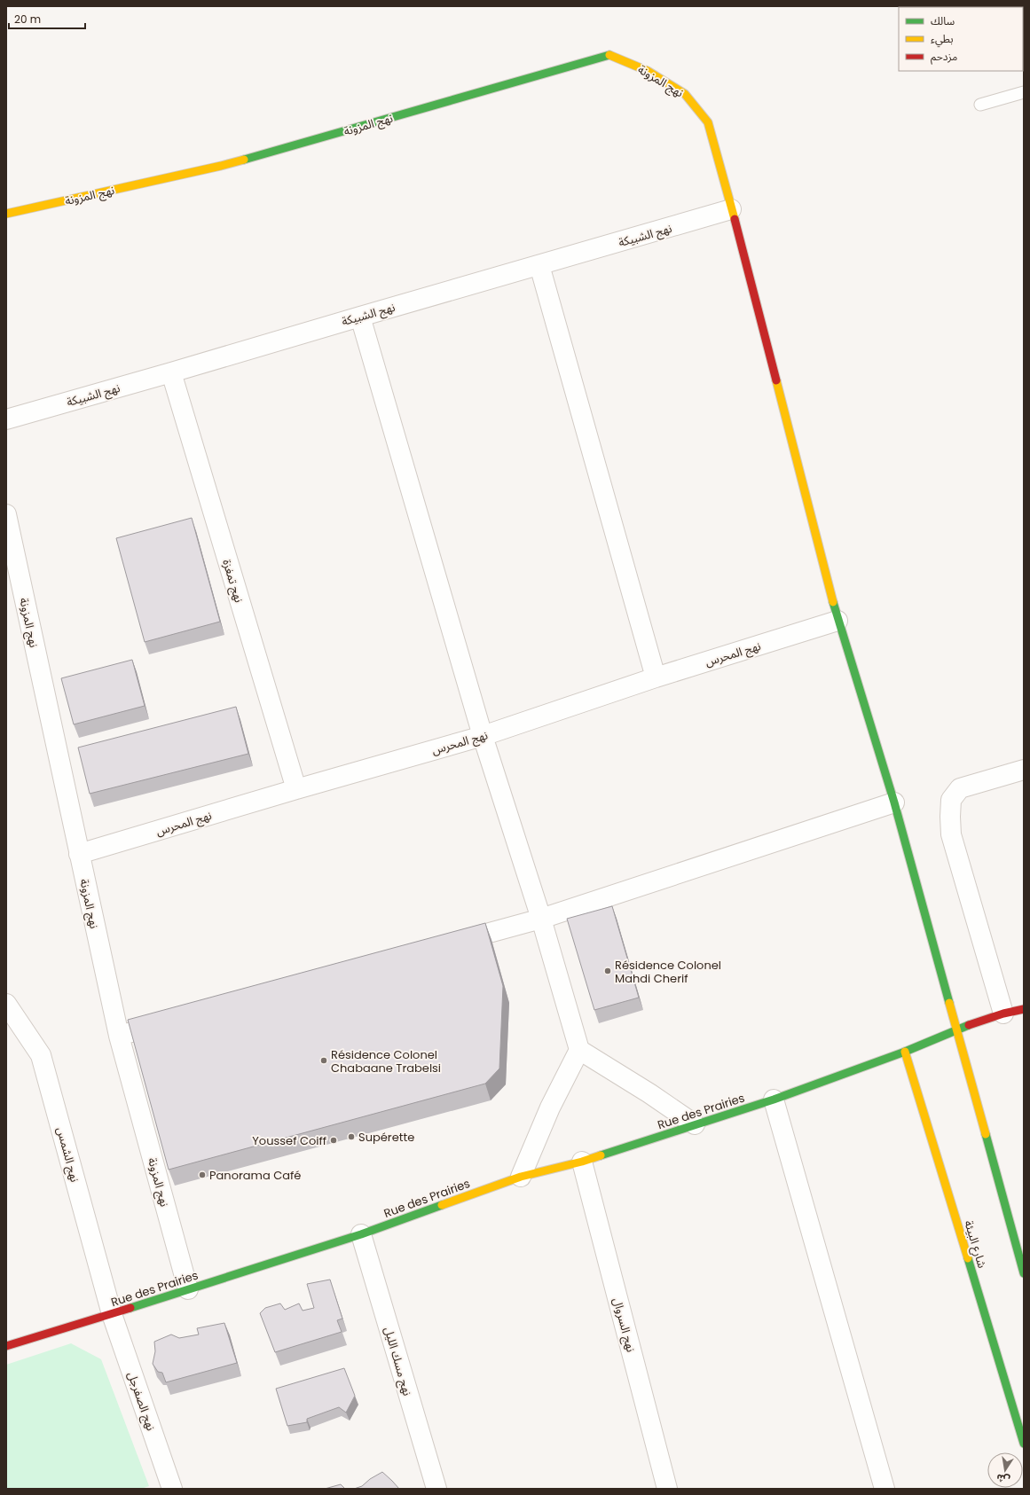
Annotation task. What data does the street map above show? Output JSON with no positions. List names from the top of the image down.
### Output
{
  "streets": {
    "street": [
      "نهج المزونة",
      "نهج الشبيكة",
      "نهج تمغزة",
      "نهج المحرس",
      "Rue des Prairies",
      "نهج الشمس",
      "شارع البيئة",
      "نهج السروال",
      "نهج مسك الليل",
      "نهج الصفرجل"
    ]
  },
  "crossings": [
    ["نهج المزونة", "نهج الشبيكة"],
    ["نهج المزونة", "نهج المحرس"],
    ["نهج المزونة", "Rue des Prairies"],
    ["نهج الشبيكة", "نهج تمغزة"],
    ["نهج تمغزة", "نهج المحرس"],
    ["Rue des Prairies", "نهج الشمس"],
    ["Rue des Prairies", "شارع البيئة"],
    ["Rue des Prairies", "نهج السروال"],
    ["Rue des Prairies", "نهج مسك الليل"],
    ["Rue des Prairies", "نهج الصفرجل"],
    ["نهج الشمس", "نهج الصفرجل"]
  ],
  "places": [
    "Résidence Colonel Mahdi Cherif",
    "Résidence Colonel Chabaane Trabelsi",
    "Supérette",
    "Youssef Coiff",
    "Panorama Café"
  ],
  "legend": ["سالك", "بطيء", "مزدحم"],
  "scale_bar": "20 m",
  "north": "bottom"
}
